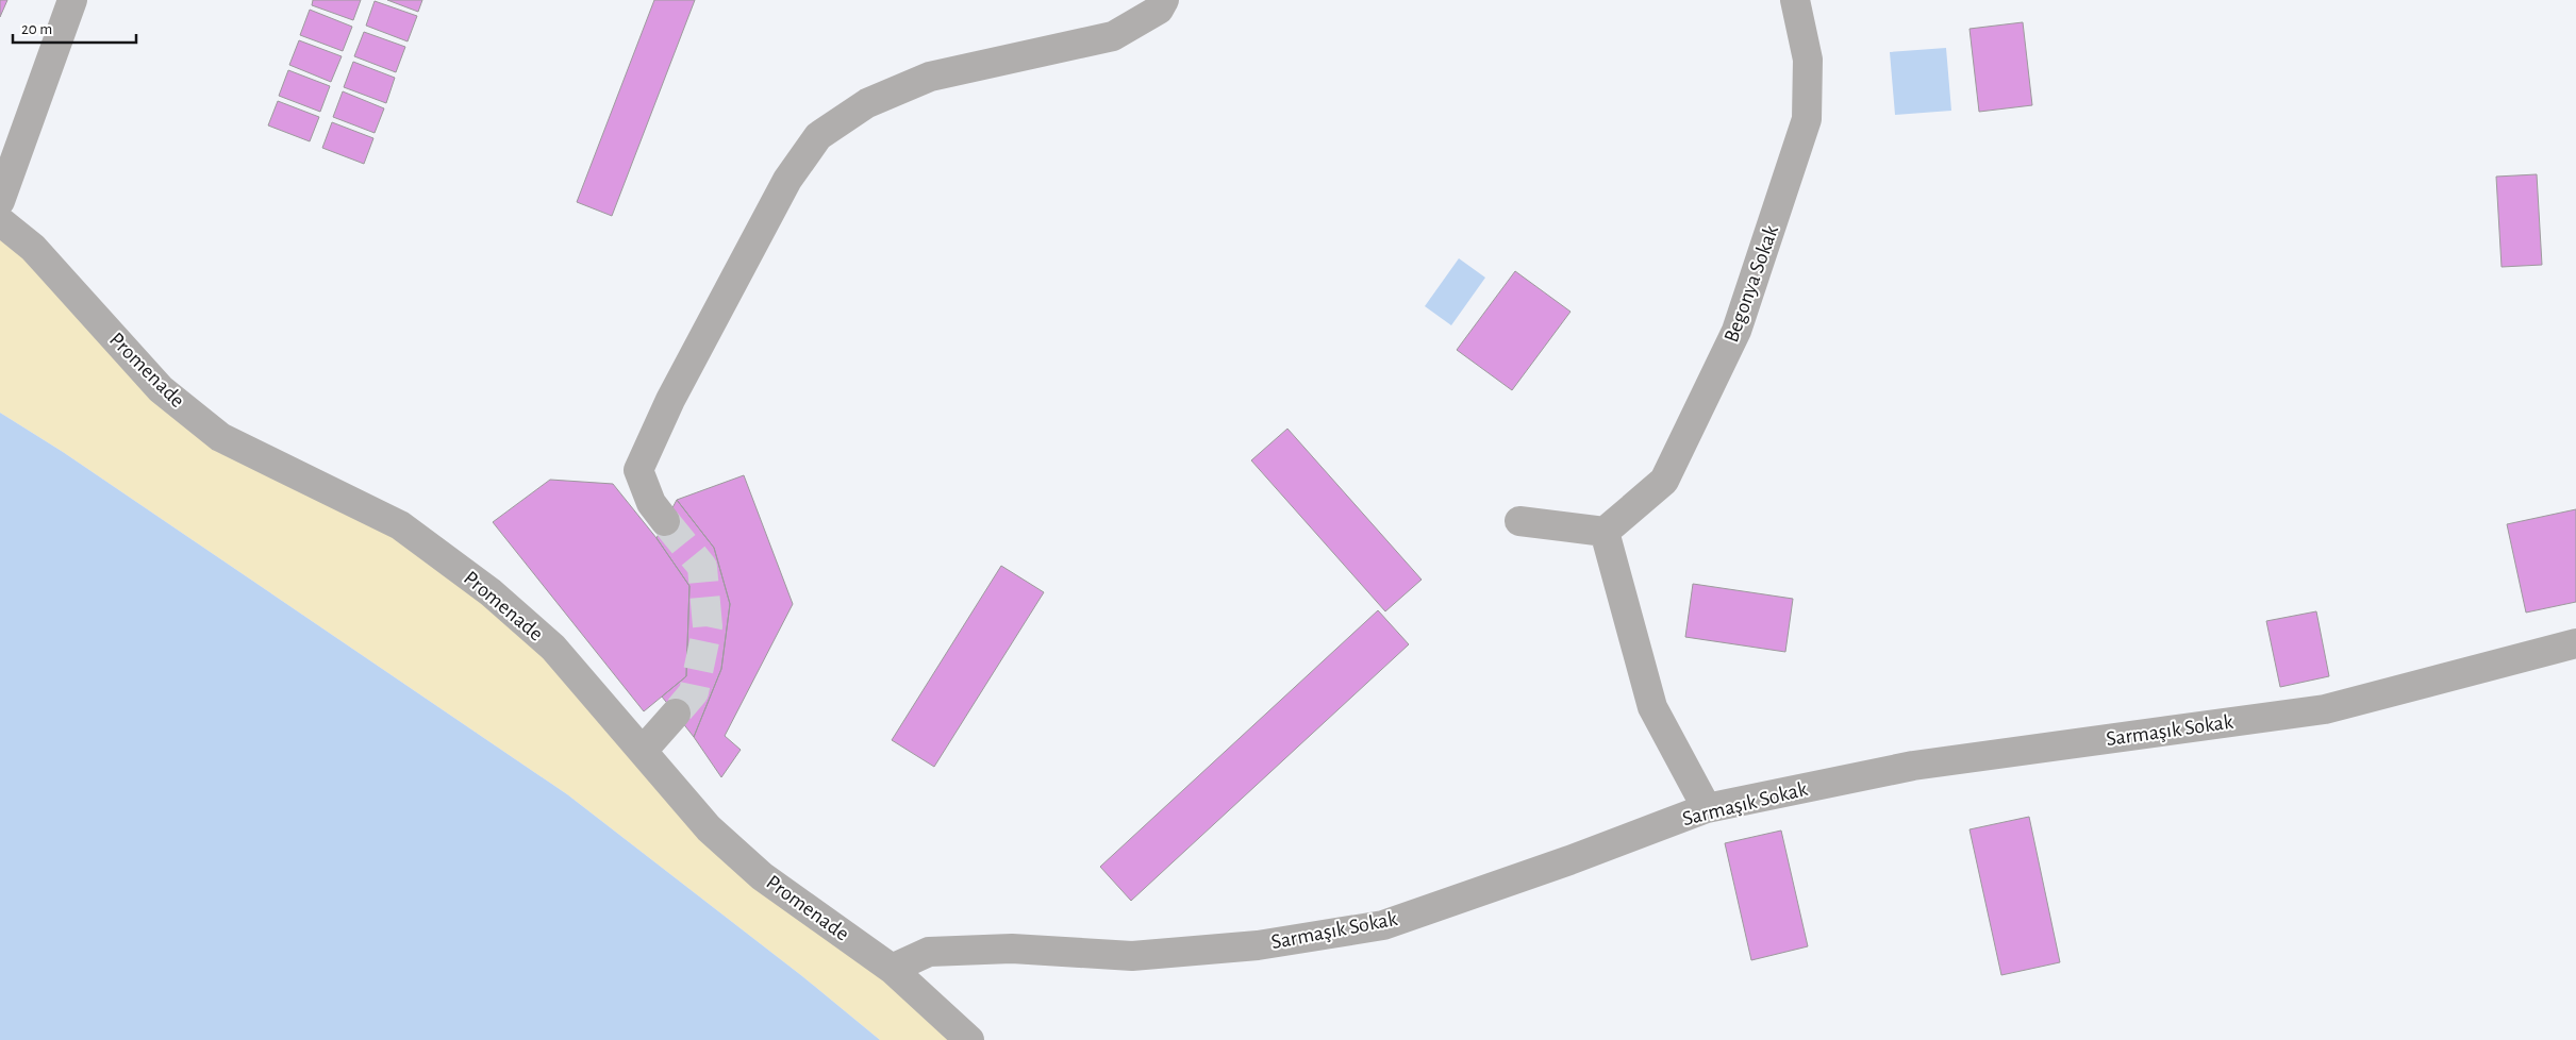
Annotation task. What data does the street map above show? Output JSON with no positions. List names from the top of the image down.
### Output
{
  "streets": {
    "street": ["Begonya Sokak", "Promenade", "Sarmaşık Sokak"]
  },
  "crossings": [
    ["Promenade", "Sarmaşık Sokak"]
  ],
  "scale_bar": "20 m"
}
